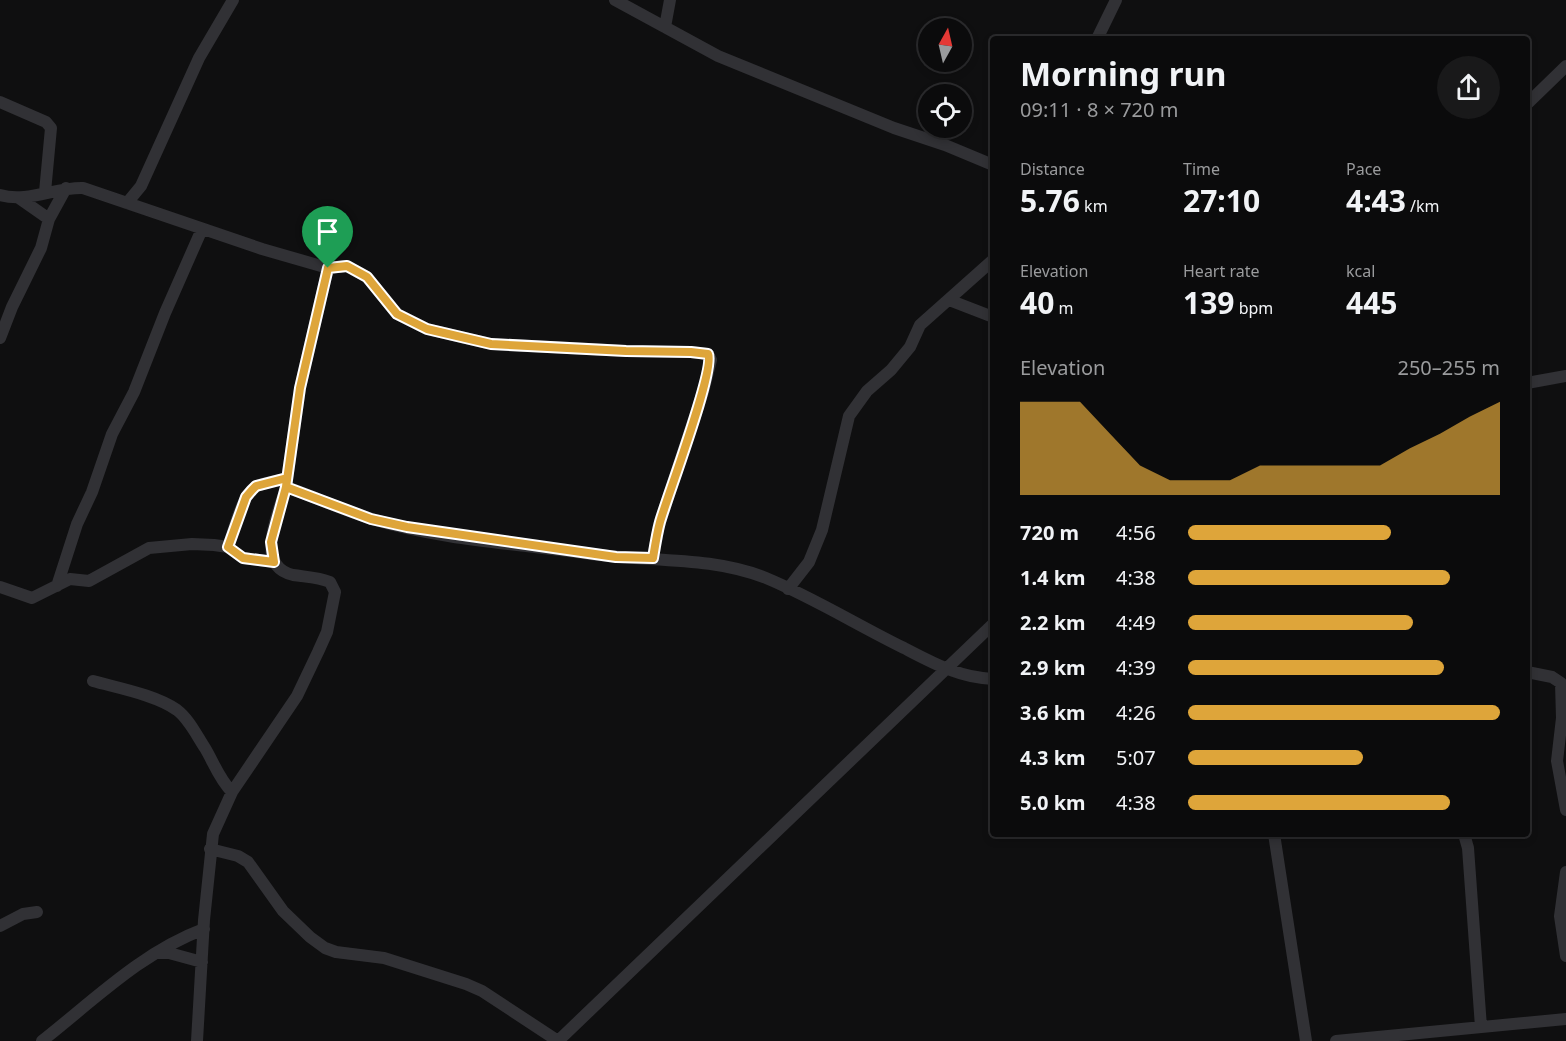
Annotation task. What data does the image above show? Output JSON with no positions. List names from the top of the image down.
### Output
{
  "north": "top",
  "page": {
    "heading": ["Morning run", "09:11 · 8 × 720 m"],
    "stats": [
      ["Distance", "5.76 km"],
      ["Time", "27:10"],
      ["Pace", "4:43 /km"],
      ["Elevation", "40 m"],
      ["Heart rate", "139 bpm"],
      ["kcal", "445"]
    ],
    "chart": ["Elevation", "250–255 m"],
    "list": [
      {
        "name": "720 m",
        "note": "4:56"
      },
      {
        "name": "1.4 km",
        "note": "4:38"
      },
      {
        "name": "2.2 km",
        "note": "4:49"
      },
      {
        "name": "2.9 km",
        "note": "4:39"
      },
      {
        "name": "3.6 km",
        "note": "4:26"
      },
      {
        "name": "4.3 km",
        "note": "5:07"
      },
      {
        "name": "5.0 km",
        "note": "4:38"
      }
    ]
  }
}
